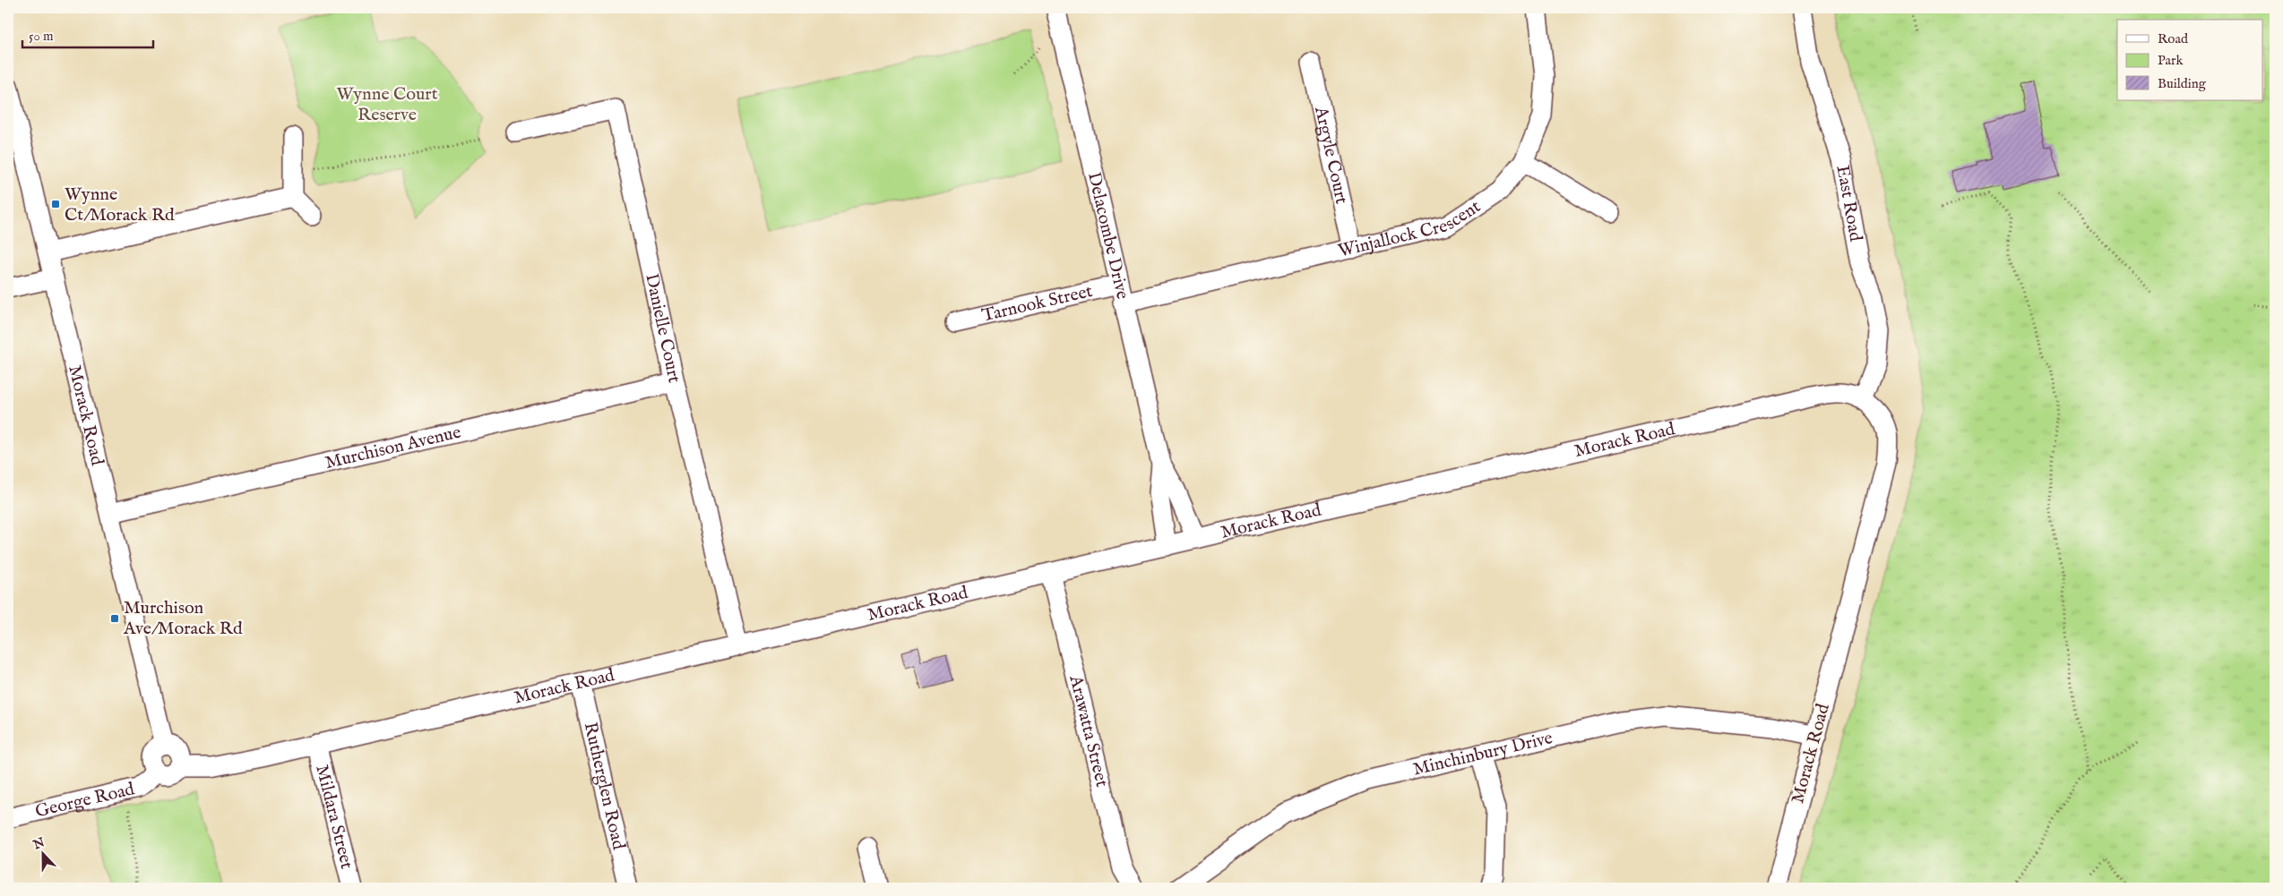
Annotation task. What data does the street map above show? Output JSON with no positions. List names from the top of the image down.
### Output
{
  "streets": {
    "street": [
      "Argyle Court",
      "East Road",
      "Winjallock Crescent",
      "Delacombe Drive",
      "Tarnook Street",
      "Danielle Court",
      "Morack Road",
      "Murchison Avenue",
      "Arawatta Street",
      "Minchinbury Drive",
      "Rutherglen Road",
      "George Road",
      "Mildara Street"
    ]
  },
  "crossings": [
    ["Argyle Court", "Winjallock Crescent"],
    ["East Road", "Morack Road"],
    ["Winjallock Crescent", "Delacombe Drive"],
    ["Winjallock Crescent", "Tarnook Street"],
    ["Delacombe Drive", "Tarnook Street"],
    ["Delacombe Drive", "Morack Road"],
    ["Danielle Court", "Morack Road"],
    ["Danielle Court", "Murchison Avenue"],
    ["Morack Road", "Murchison Avenue"],
    ["Morack Road", "Arawatta Street"],
    ["Morack Road", "Minchinbury Drive"],
    ["Morack Road", "Rutherglen Road"],
    ["Morack Road", "George Road"],
    ["Morack Road", "Mildara Street"]
  ],
  "parks": ["Wynne Court Reserve"],
  "places": {
    "transit": ["Wynne Ct/Morack Rd", "Murchison Ave/Morack Rd"]
  },
  "legend": ["Road", "Park", "Building"],
  "scale_bar": "50 m",
  "north": "top"
}
